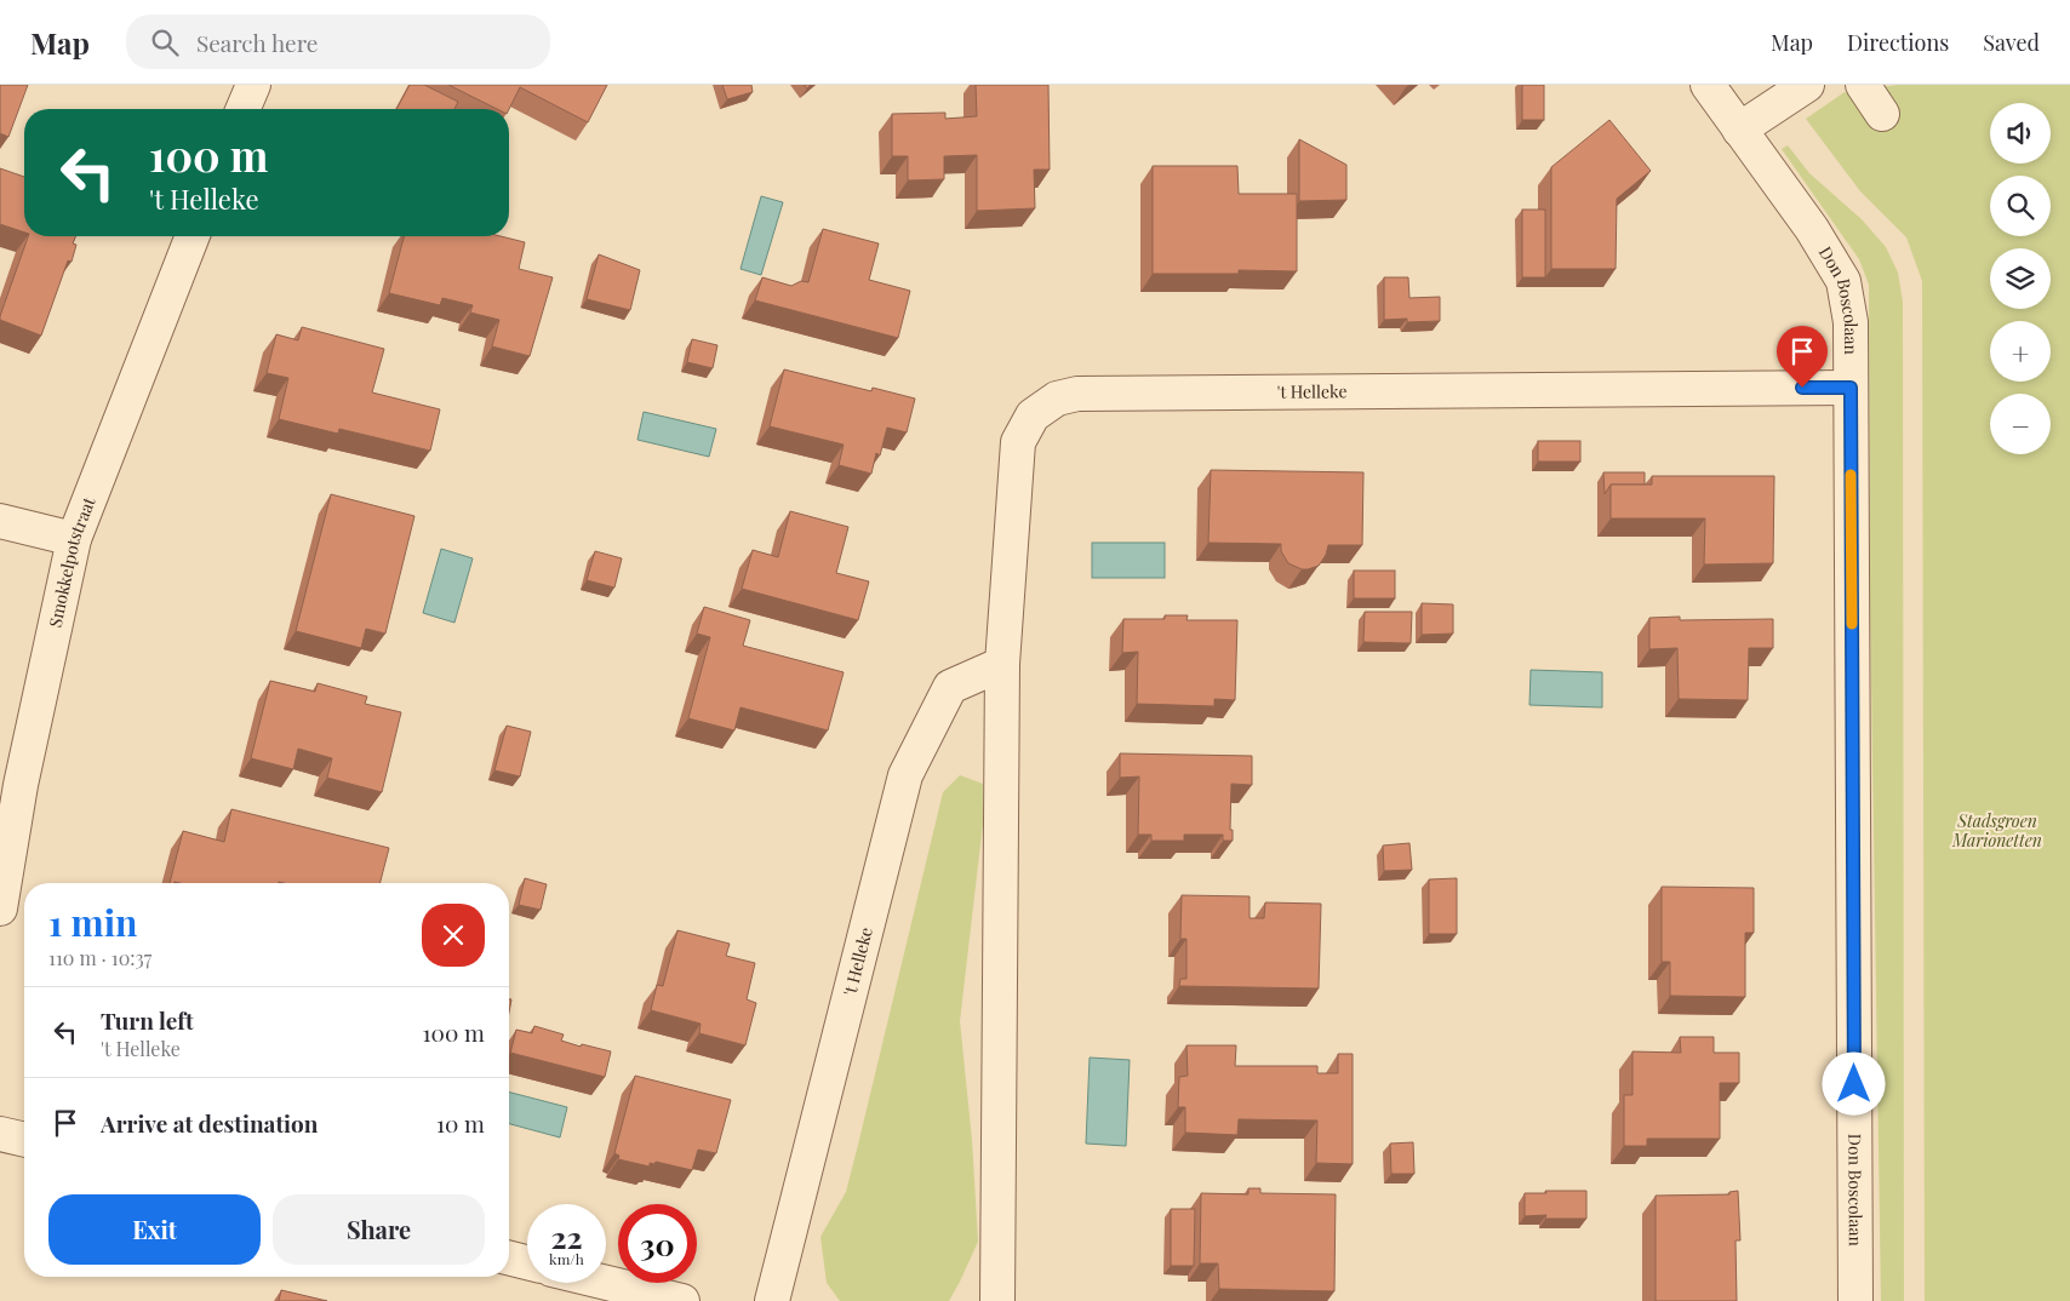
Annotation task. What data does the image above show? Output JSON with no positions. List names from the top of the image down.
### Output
{
  "streets": {
    "street": ["Don Boscolaan", "'t Helleke", "Smokkelpotstraat"]
  },
  "crossings": [
    ["Don Boscolaan", "'t Helleke"]
  ],
  "parks": ["Stadsgroen Marionetten"],
  "page": {
    "header": "Map",
    "search": "Search here",
    "nav": ["Map", "Directions", "Saved"],
    "map_buttons": ["+", "−"],
    "turn": ["100 m", "'t Helleke"],
    "heading": ["1 min", "110 m · 10:37"],
    "list": [
      {
        "name": "Turn left",
        "note": "'t Helleke",
        "value": "100 m"
      },
      {
        "name": "Arrive at destination",
        "value": "10 m"
      }
    ],
    "buttons": ["Exit", "Share"],
    "speed": "22 km/h",
    "limit": "30"
  }
}
